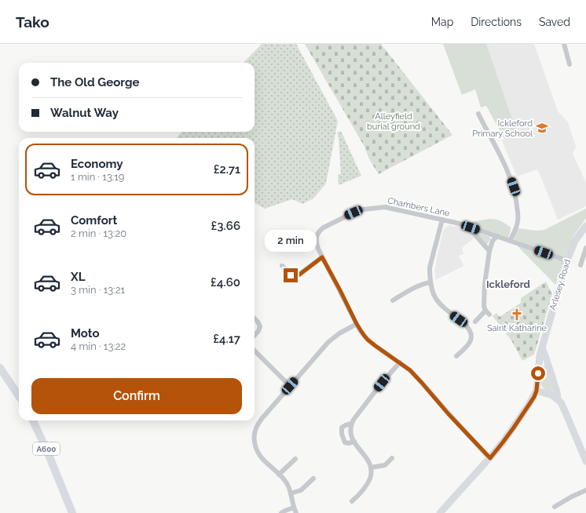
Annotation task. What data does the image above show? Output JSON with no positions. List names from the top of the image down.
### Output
{
  "streets": {
    "main road": ["A600"],
    "street": ["Chambers Lane", "Arlesey Road"]
  },
  "crossings": [
    ["Chambers Lane", "Arlesey Road"]
  ],
  "districts": ["Ickleford"],
  "parks": ["Alleyfield burial ground"],
  "places": {
    "school or university": ["Ickleford Primary School"],
    "church": ["Saint Katharine"]
  },
  "page": {
    "header": "Tako",
    "nav": ["Map", "Directions", "Saved"],
    "banner": ["The Old George", "Walnut Way"],
    "list": [
      {
        "name": "Economy",
        "note": "1 min · 13:19",
        "value": "£2.71"
      },
      {
        "name": "Comfort",
        "note": "2 min · 13:20",
        "value": "£3.66"
      },
      {
        "name": "XL",
        "note": "3 min · 13:21",
        "value": "£4.60"
      },
      {
        "name": "Moto",
        "note": "4 min · 13:22",
        "value": "£4.17"
      }
    ],
    "bubble": "2 min",
    "buttons": "Confirm"
  }
}
